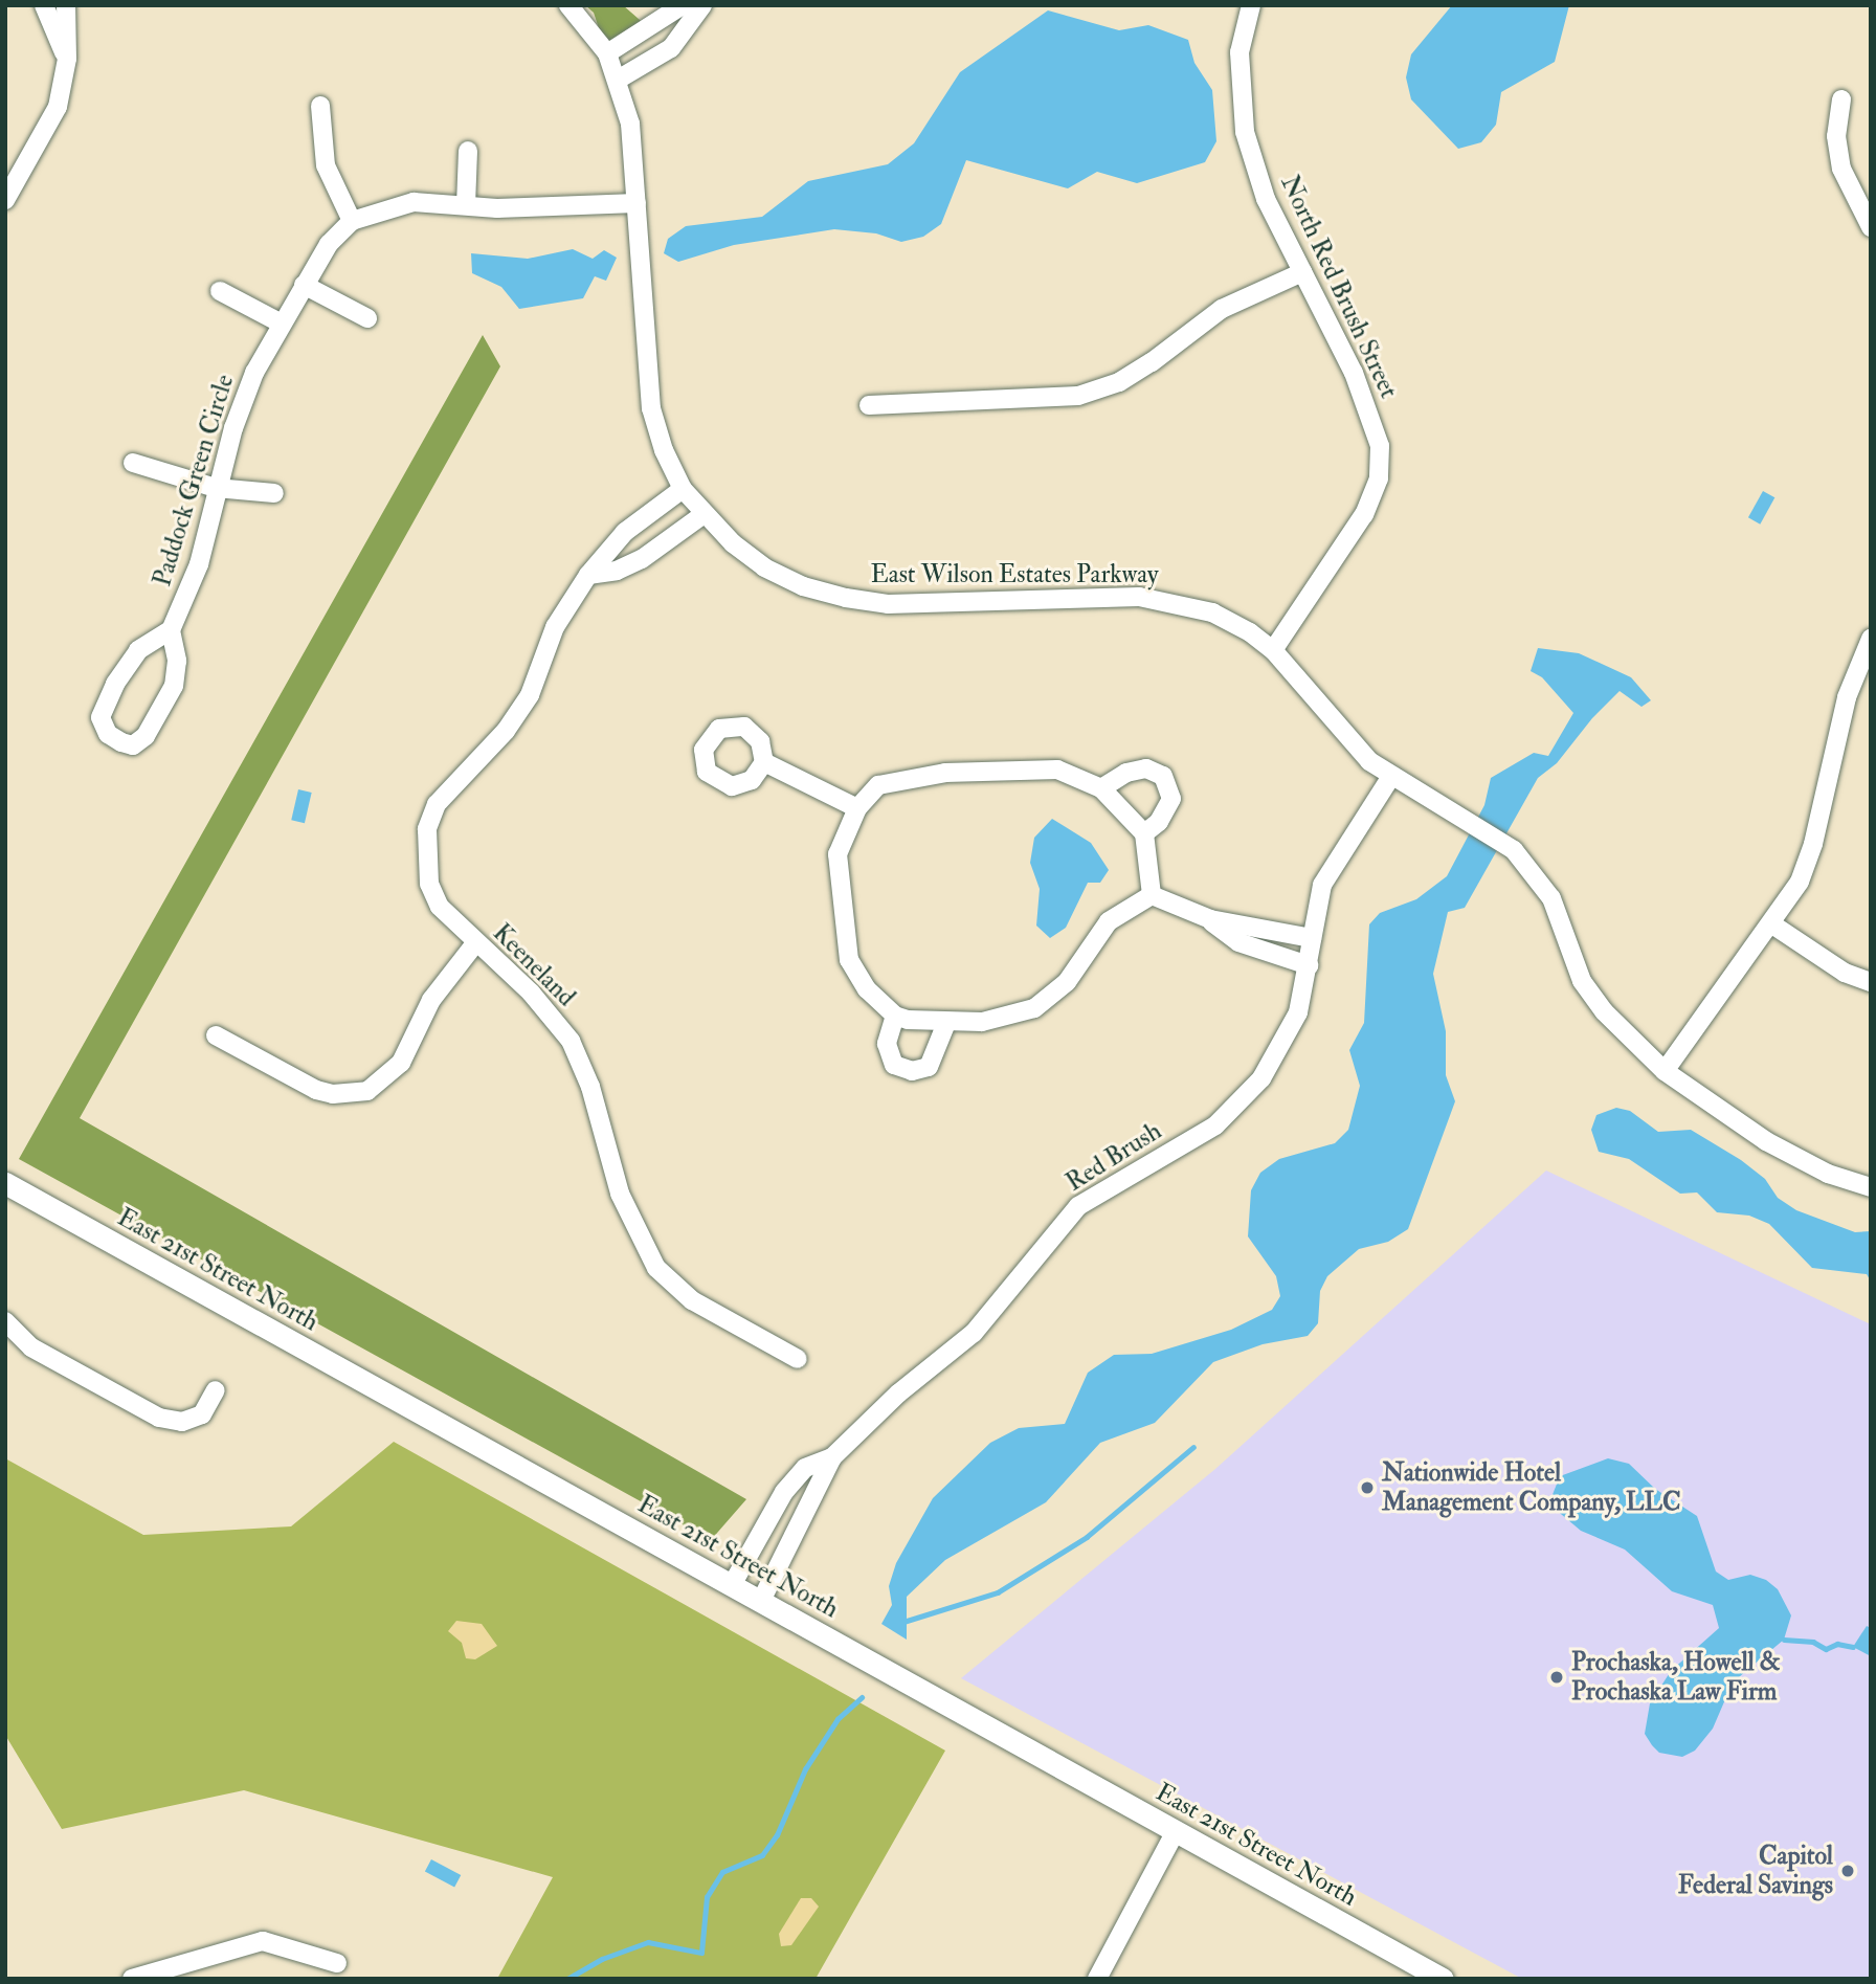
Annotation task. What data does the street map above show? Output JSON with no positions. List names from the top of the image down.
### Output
{
  "streets": {
    "main road": ["East 21st Street North"],
    "street": [
      "North Red Brush Street",
      "Paddock Green Circle",
      "East Wilson Estates Parkway",
      "Keeneland",
      "Red Brush"
    ]
  },
  "crossings": [
    ["North Red Brush Street", "East Wilson Estates Parkway"],
    ["Paddock Green Circle", "East Wilson Estates Parkway"],
    ["East Wilson Estates Parkway", "Keeneland"],
    ["Red Brush", "East 21st Street North"]
  ],
  "places": ["Nationwide Hotel Management Company, LLC", "Prochaska, Howell & Prochaska Law Firm", "Capitol Federal Savings"]
}
